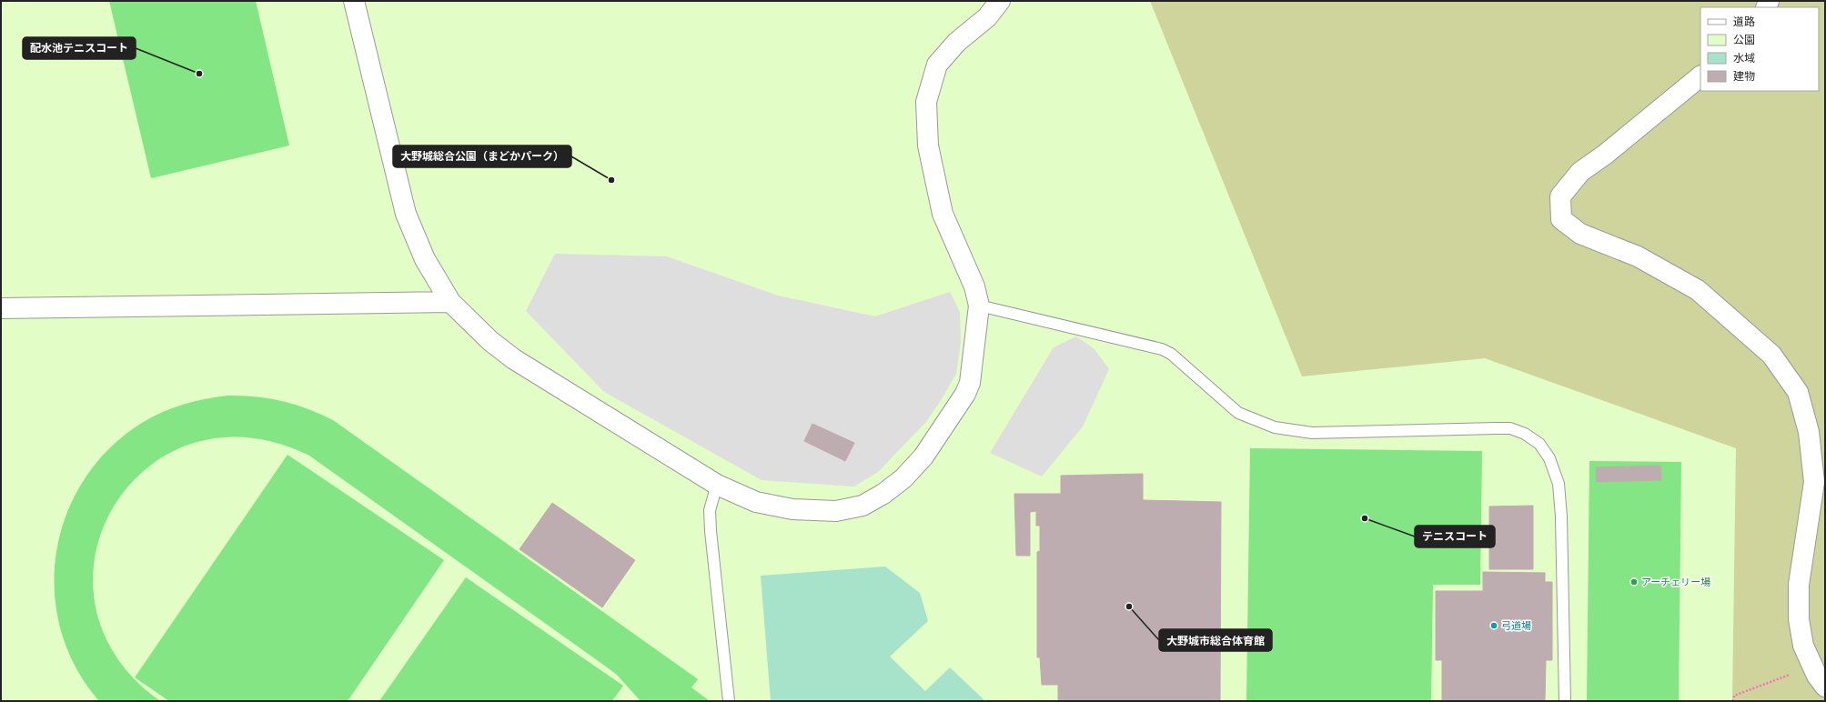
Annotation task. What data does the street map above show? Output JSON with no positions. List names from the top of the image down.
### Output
{
  "places": [
    "配水池テニスコート",
    "大野城総合公園（まどかパーク）",
    "テニスコート",
    "アーチェリー場",
    "大野城市総合体育館",
    "弓道場"
  ],
  "legend": [
    "道路",
    "公園",
    "水域",
    "建物"
  ]
}
